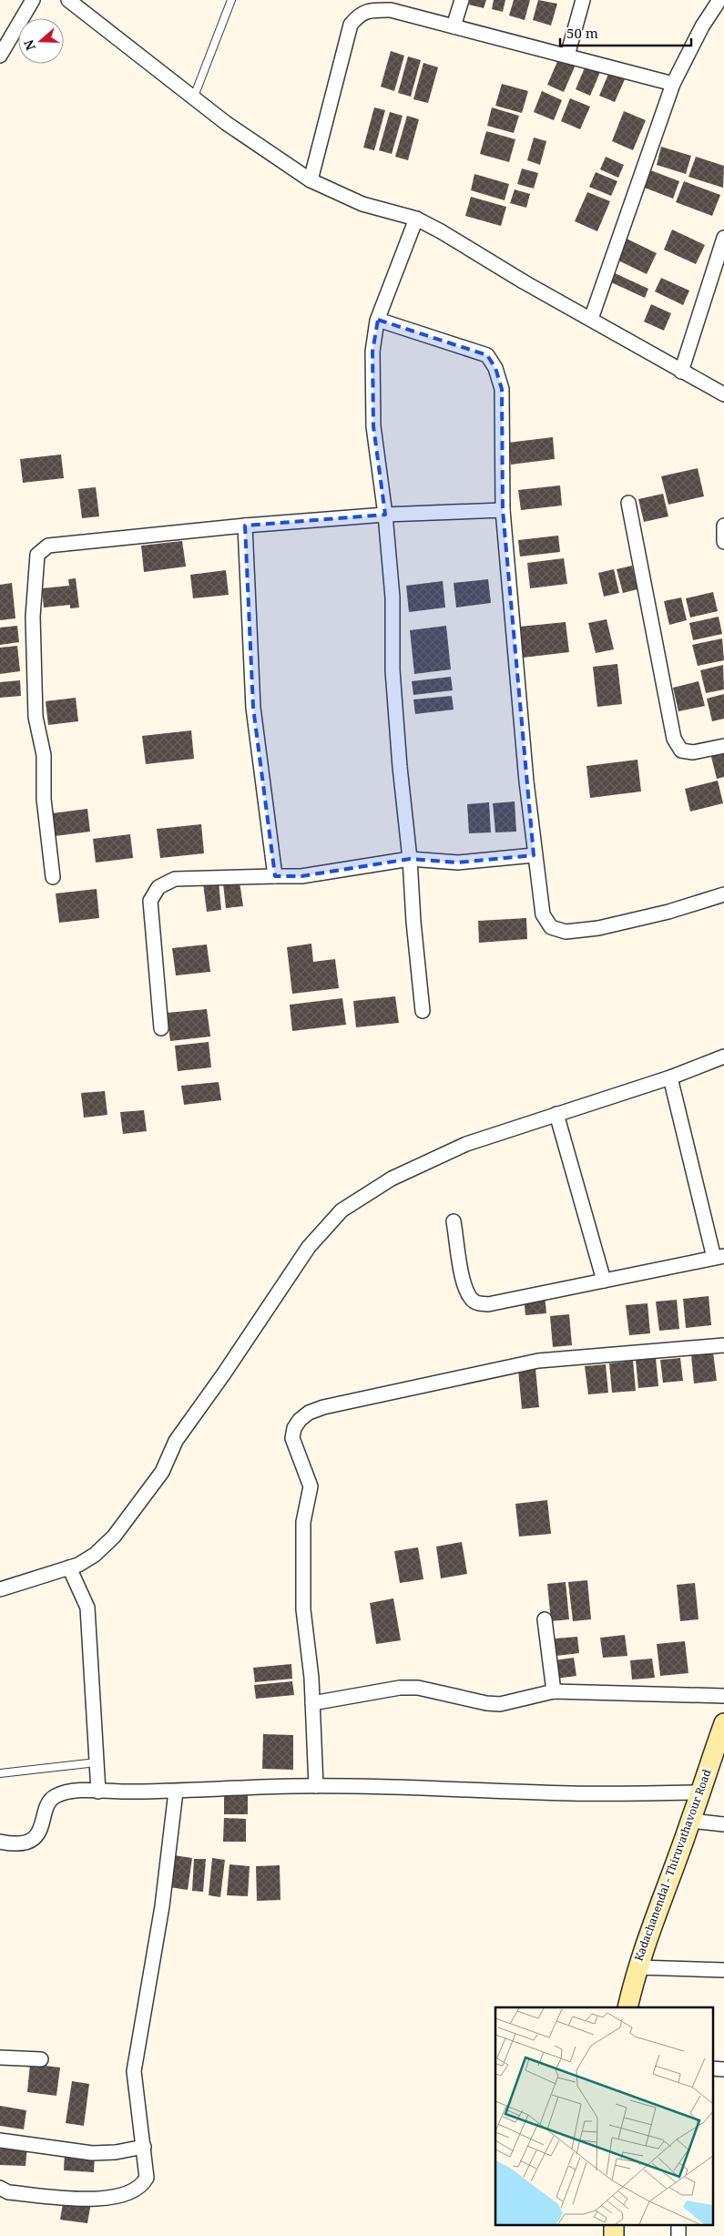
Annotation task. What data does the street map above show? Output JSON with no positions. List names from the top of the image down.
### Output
{
  "streets": {
    "main road": ["Kadachanendal - Thiruvathavour Road"]
  },
  "scale_bar": "50 m",
  "north": "left"
}
